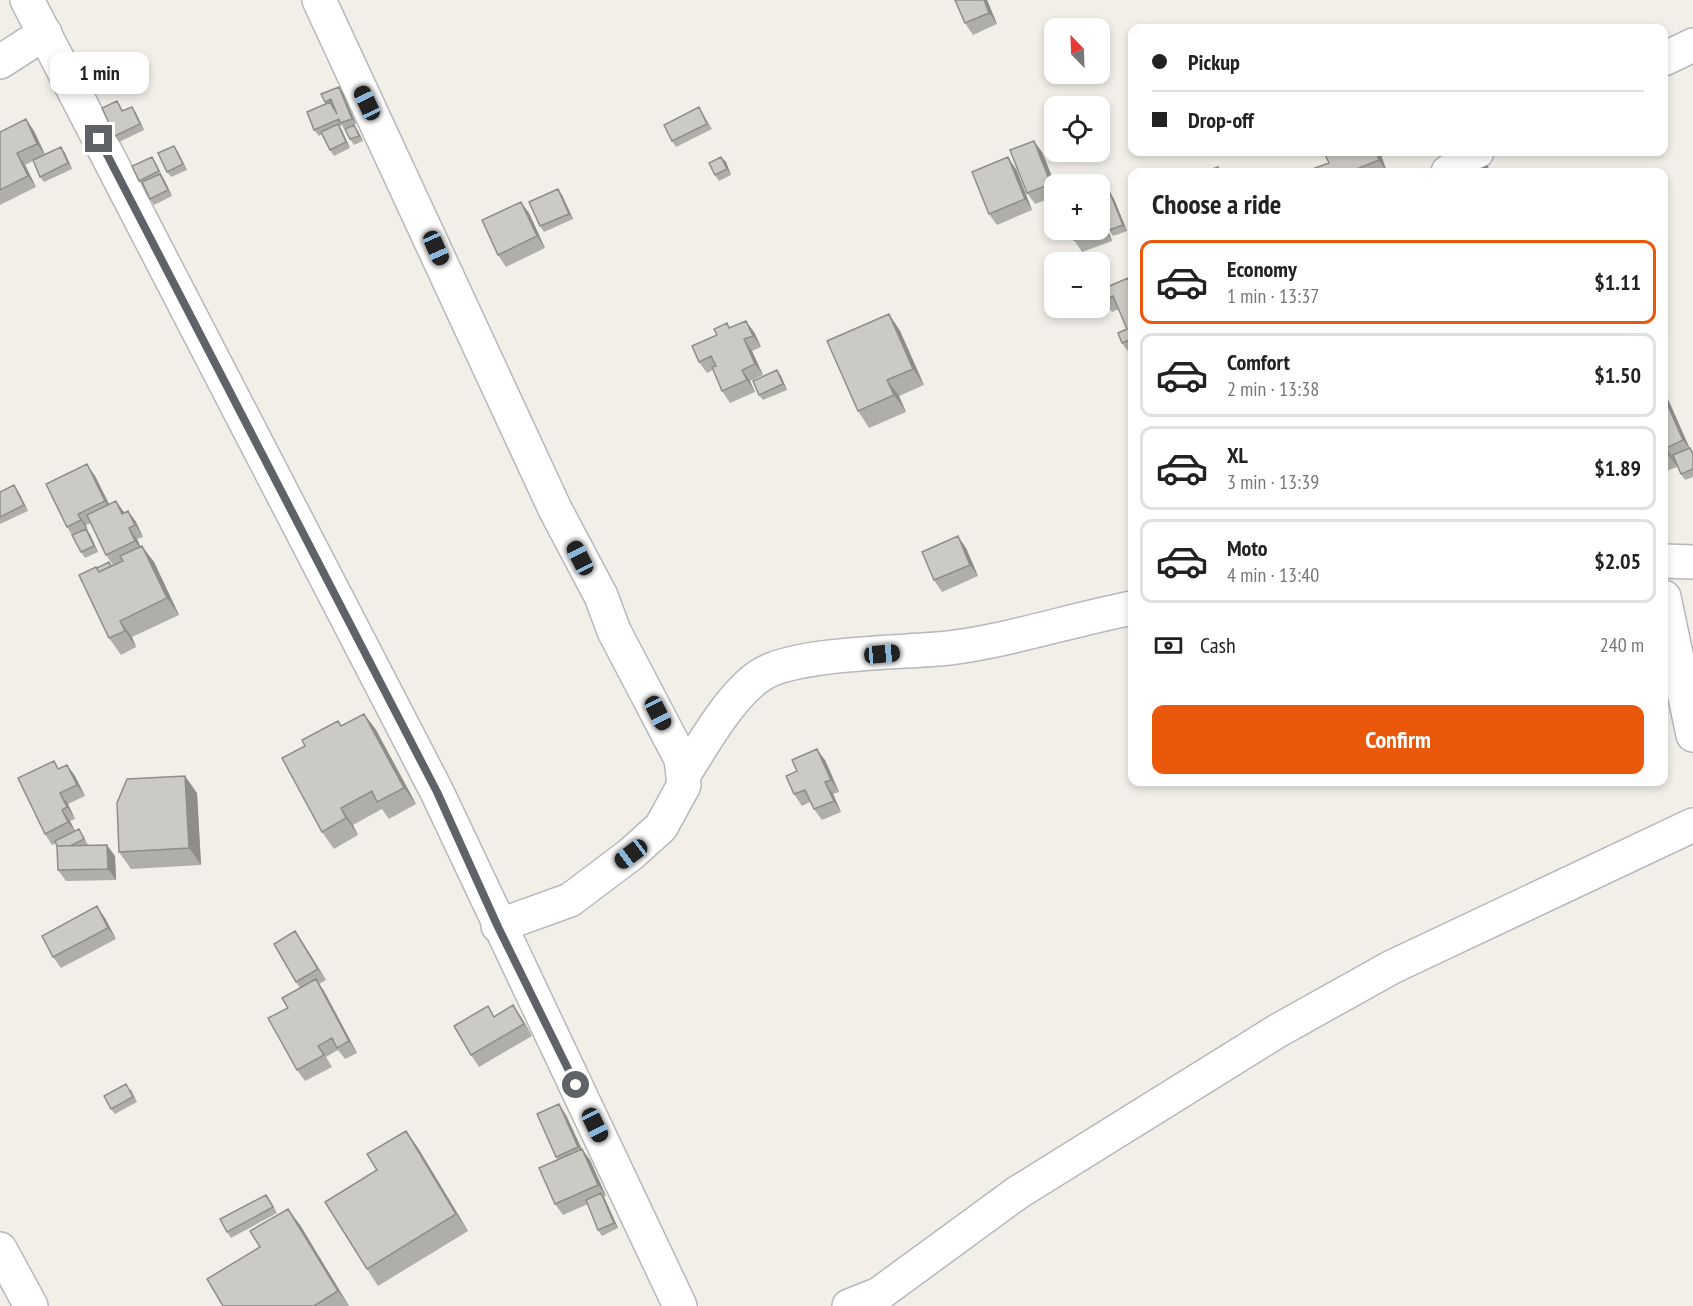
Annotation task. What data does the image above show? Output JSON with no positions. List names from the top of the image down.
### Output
{
  "north": "top left",
  "page": {
    "map_buttons": ["+", "−"],
    "banner": ["Pickup", "Drop-off"],
    "bubble": "1 min",
    "heading": "Choose a ride",
    "list": [
      {
        "name": "Economy",
        "note": "1 min · 13:37",
        "value": "$1.11"
      },
      {
        "name": "Comfort",
        "note": "2 min · 13:38",
        "value": "$1.50"
      },
      {
        "name": "XL",
        "note": "3 min · 13:39",
        "value": "$1.89"
      },
      {
        "name": "Moto",
        "note": "4 min · 13:40",
        "value": "$2.05"
      }
    ],
    "pay": ["Cash", "240 m"],
    "buttons": "Confirm"
  }
}
